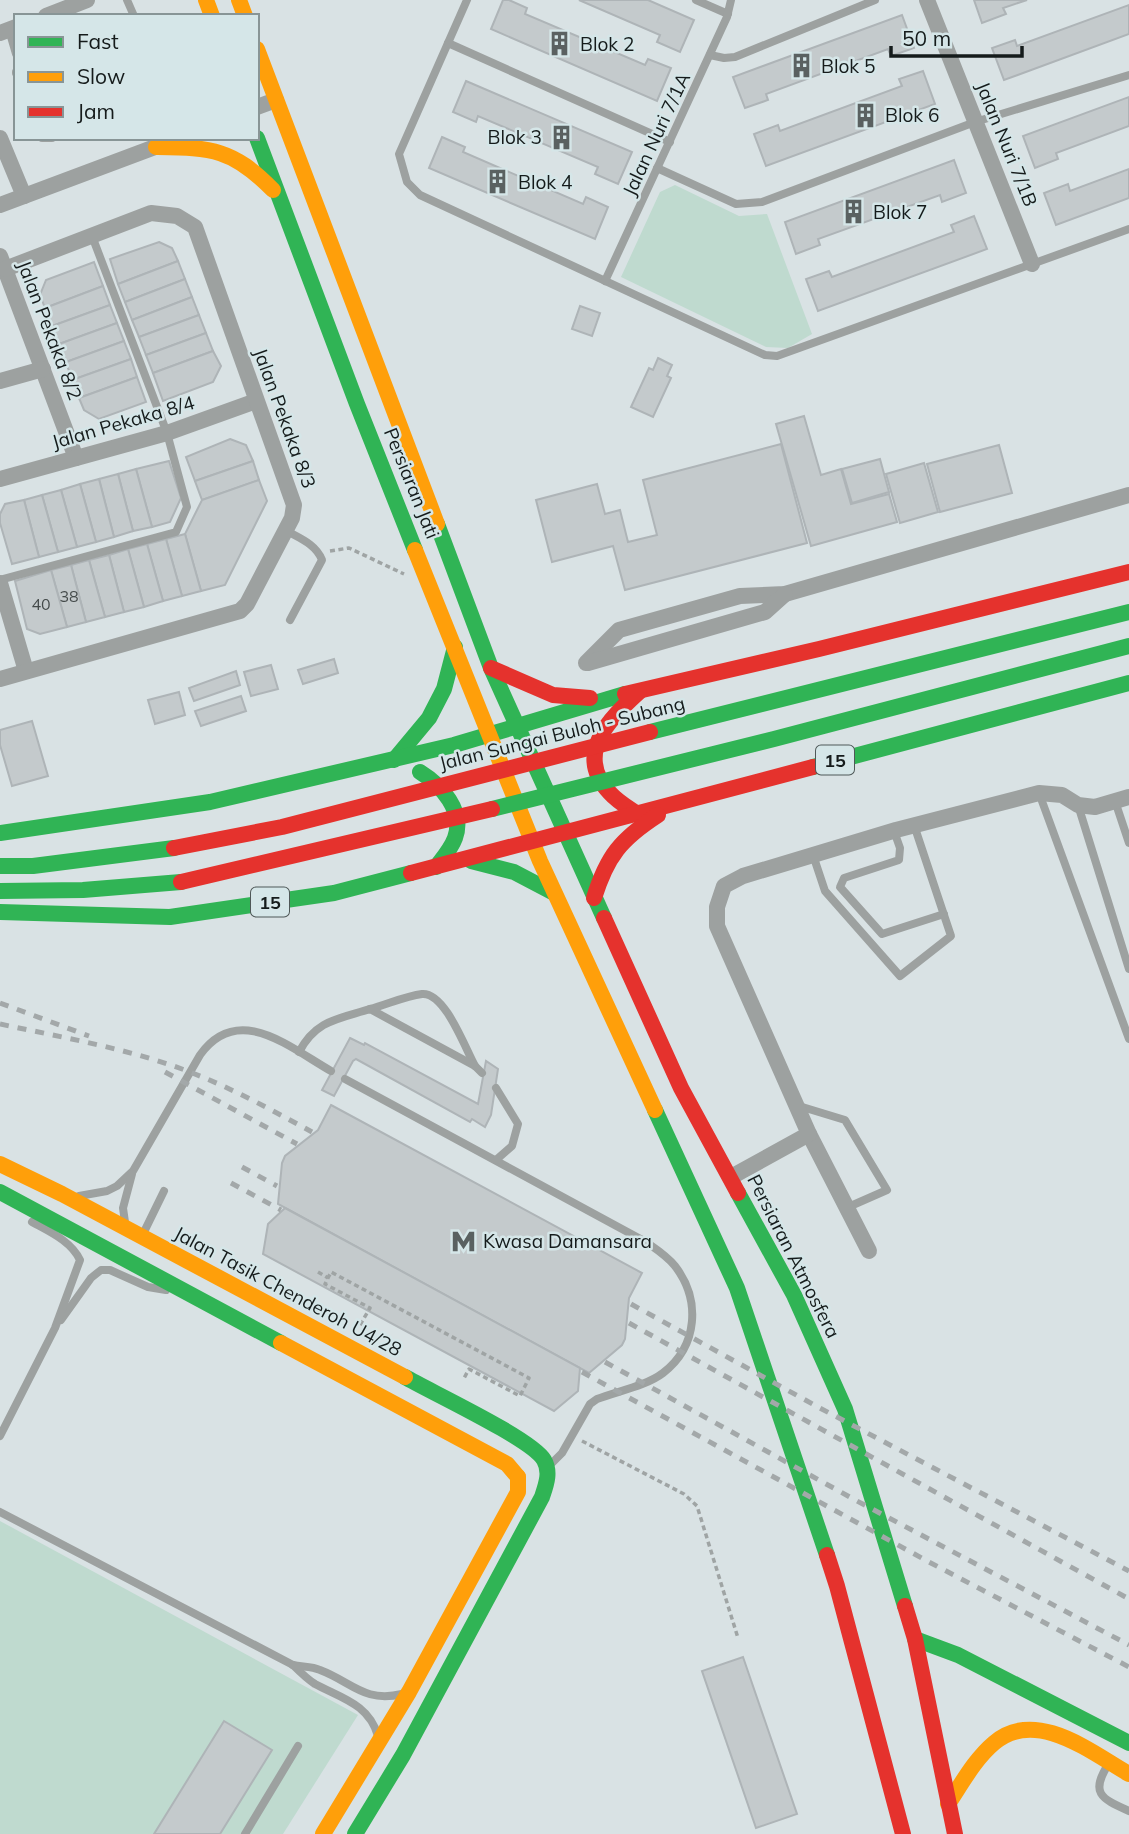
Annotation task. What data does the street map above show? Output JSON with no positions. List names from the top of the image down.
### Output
{
  "streets": {
    "main road": [
      "Persiaran Jati",
      "Jalan Sungai Buloh - Subang",
      "15",
      "Persiaran Atmosfera",
      "Jalan Tasik Chenderoh U4/28"
    ],
    "street": [
      "Jalan Nuri 7/1B",
      "Jalan Pekaka 8/2",
      "Jalan Pekaka 8/3",
      "Jalan Pekaka 8/4"
    ],
    "lane": ["Jalan Nuri 7/1A"]
  },
  "crossings": [
    ["Jalan Pekaka 8/2", "Jalan Pekaka 8/3"],
    ["Jalan Pekaka 8/2", "Jalan Pekaka 8/4"],
    ["Jalan Pekaka 8/3", "Jalan Pekaka 8/4"],
    ["Persiaran Jati", "Jalan Sungai Buloh - Subang"],
    ["Persiaran Jati", "15"],
    ["Persiaran Jati", "Persiaran Atmosfera"],
    ["Jalan Sungai Buloh - Subang", "Persiaran Atmosfera"],
    ["15", "Persiaran Atmosfera"]
  ],
  "places": {
    "building": [
      "Blok 2",
      "Blok 5",
      "Blok 6",
      "Blok 3",
      "Blok 4",
      "Blok 7"
    ],
    "metro station": ["Kwasa Damansara"]
  },
  "house_numbers": ["38", "40"],
  "legend": ["Fast", "Slow", "Jam"],
  "scale_bar": "50 m"
}
